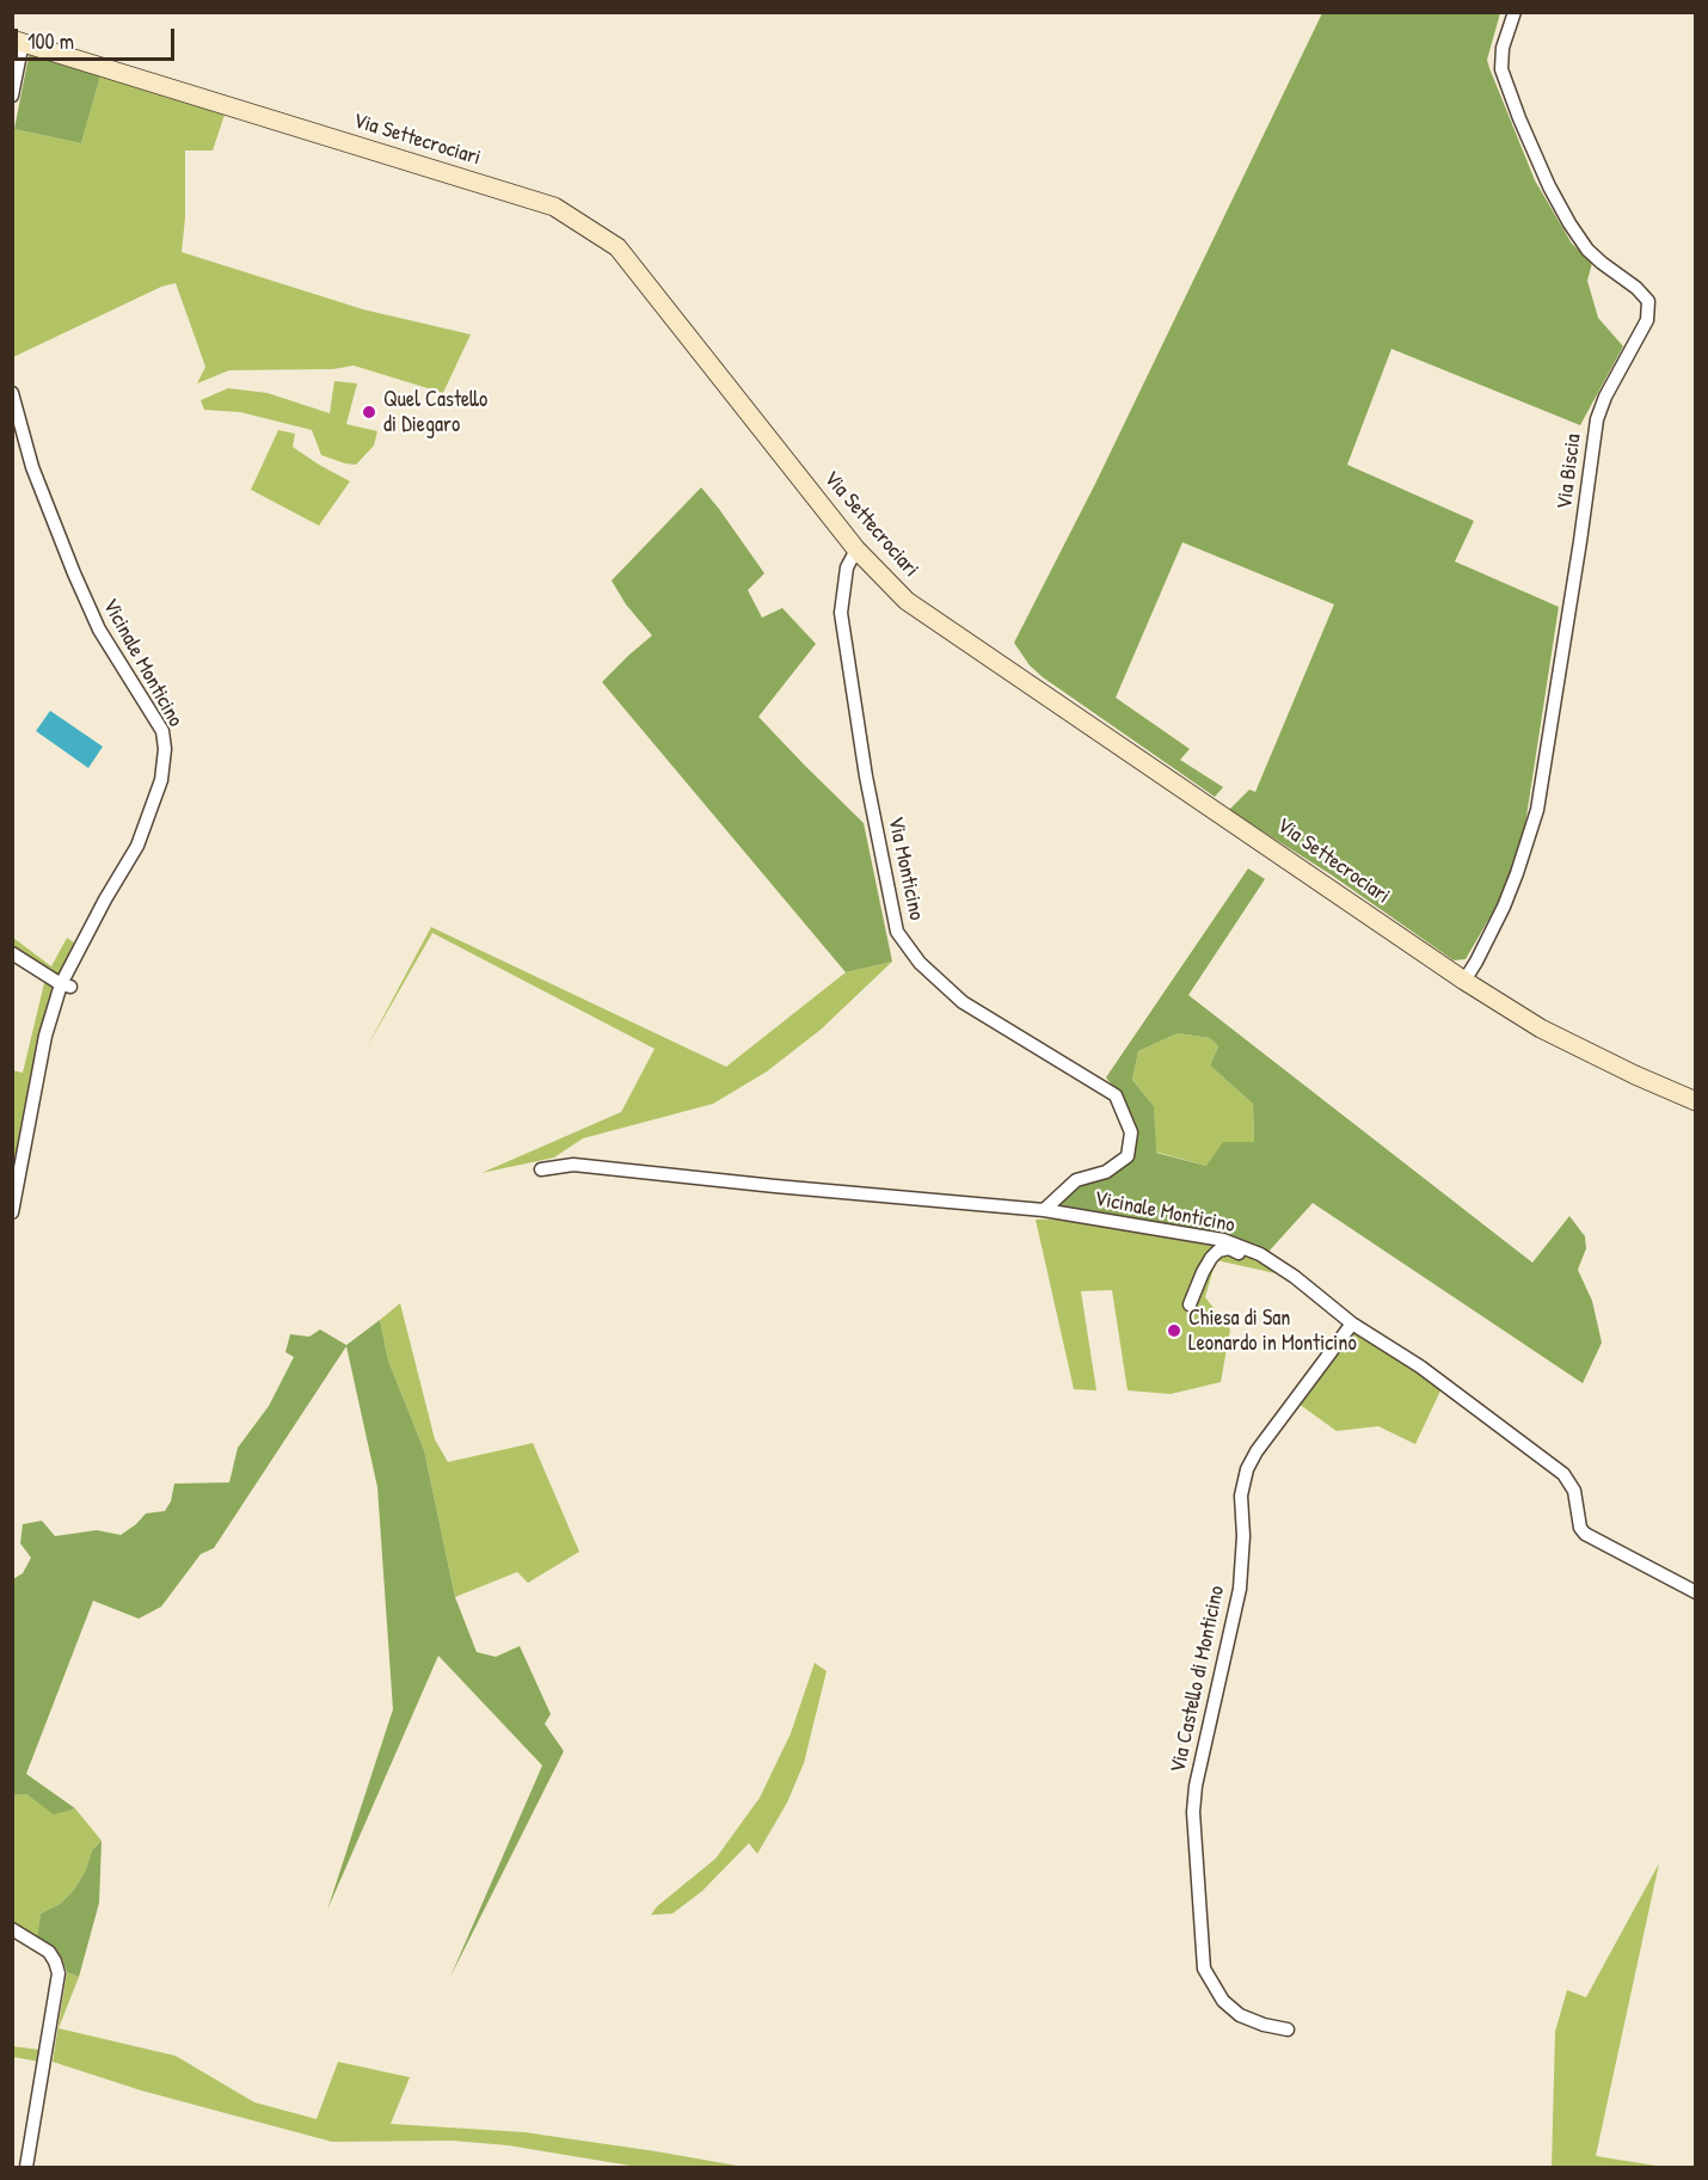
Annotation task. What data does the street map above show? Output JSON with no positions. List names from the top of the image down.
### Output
{
  "streets": {
    "main road": ["Via Settecrociari"],
    "street": [
      "Via Biscia",
      "Vicinale Monticino",
      "Via Monticino",
      "Via Castello di Monticino"
    ]
  },
  "crossings": [
    ["Via Settecrociari", "Via Biscia"],
    ["Via Settecrociari", "Via Monticino"],
    ["Vicinale Monticino", "Via Monticino"],
    ["Vicinale Monticino", "Via Castello di Monticino"]
  ],
  "places": ["Quel Castello di Diegaro", "Chiesa di San Leonardo in Monticino"],
  "scale_bar": "100 m"
}
